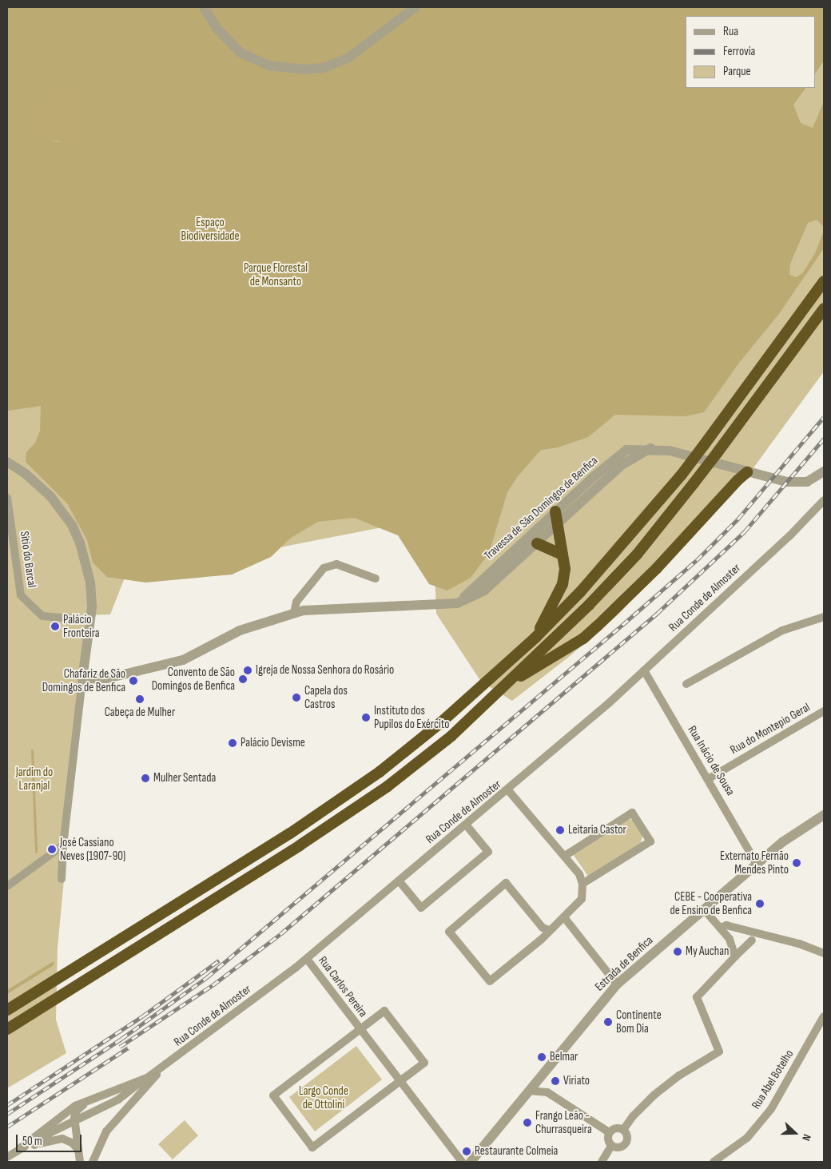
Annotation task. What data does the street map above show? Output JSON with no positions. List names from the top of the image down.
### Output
{
  "streets": {
    "street": [
      "Travessa de São Domingos de Benfica",
      "Sitio do Barcal",
      "Rua Conde de Almoster",
      "Rua do Montepio Geral",
      "Rua Inácio de Sousa",
      "Estrada de Benfica",
      "Rua Carlos Pereira",
      "Rua Abel Botelho"
    ]
  },
  "crossings": [
    ["Rua Conde de Almoster", "Rua Inácio de Sousa"],
    ["Rua Conde de Almoster", "Rua Carlos Pereira"],
    ["Rua do Montepio Geral", "Rua Inácio de Sousa"],
    ["Rua Inácio de Sousa", "Estrada de Benfica"]
  ],
  "parks": [
    "Espaço Biodiversidade",
    "Parque Florestal de Monsanto",
    "Jardim do Laranjal",
    "Largo Conde de Ottolini"
  ],
  "places": [
    "Palácio Fronteira",
    "Igreja de Nossa Senhora do Rosário",
    "Convento de São Domingos de Benfica",
    "Chafariz de São Domingos de Benfica",
    "Capela dos Castros",
    "Cabeça de Mulher",
    "Instituto dos Pupilos do Exército",
    "Palácio Devisme",
    "Mulher Sentada",
    "Leitaria Castor",
    "José Cassiano Neves (1907-90)",
    "Externato Fernão Mendes Pinto",
    "CEBE - Cooperativa de Ensino de Benfica",
    "My Auchan",
    "Continente Bom Dia",
    "Belmar",
    "Viriato",
    "Frango Leão - Churrasqueira",
    "Restaurante Colmeia"
  ],
  "legend": ["Rua", "Ferrovia", "Parque"],
  "scale_bar": "50 m",
  "north": "right"
}
